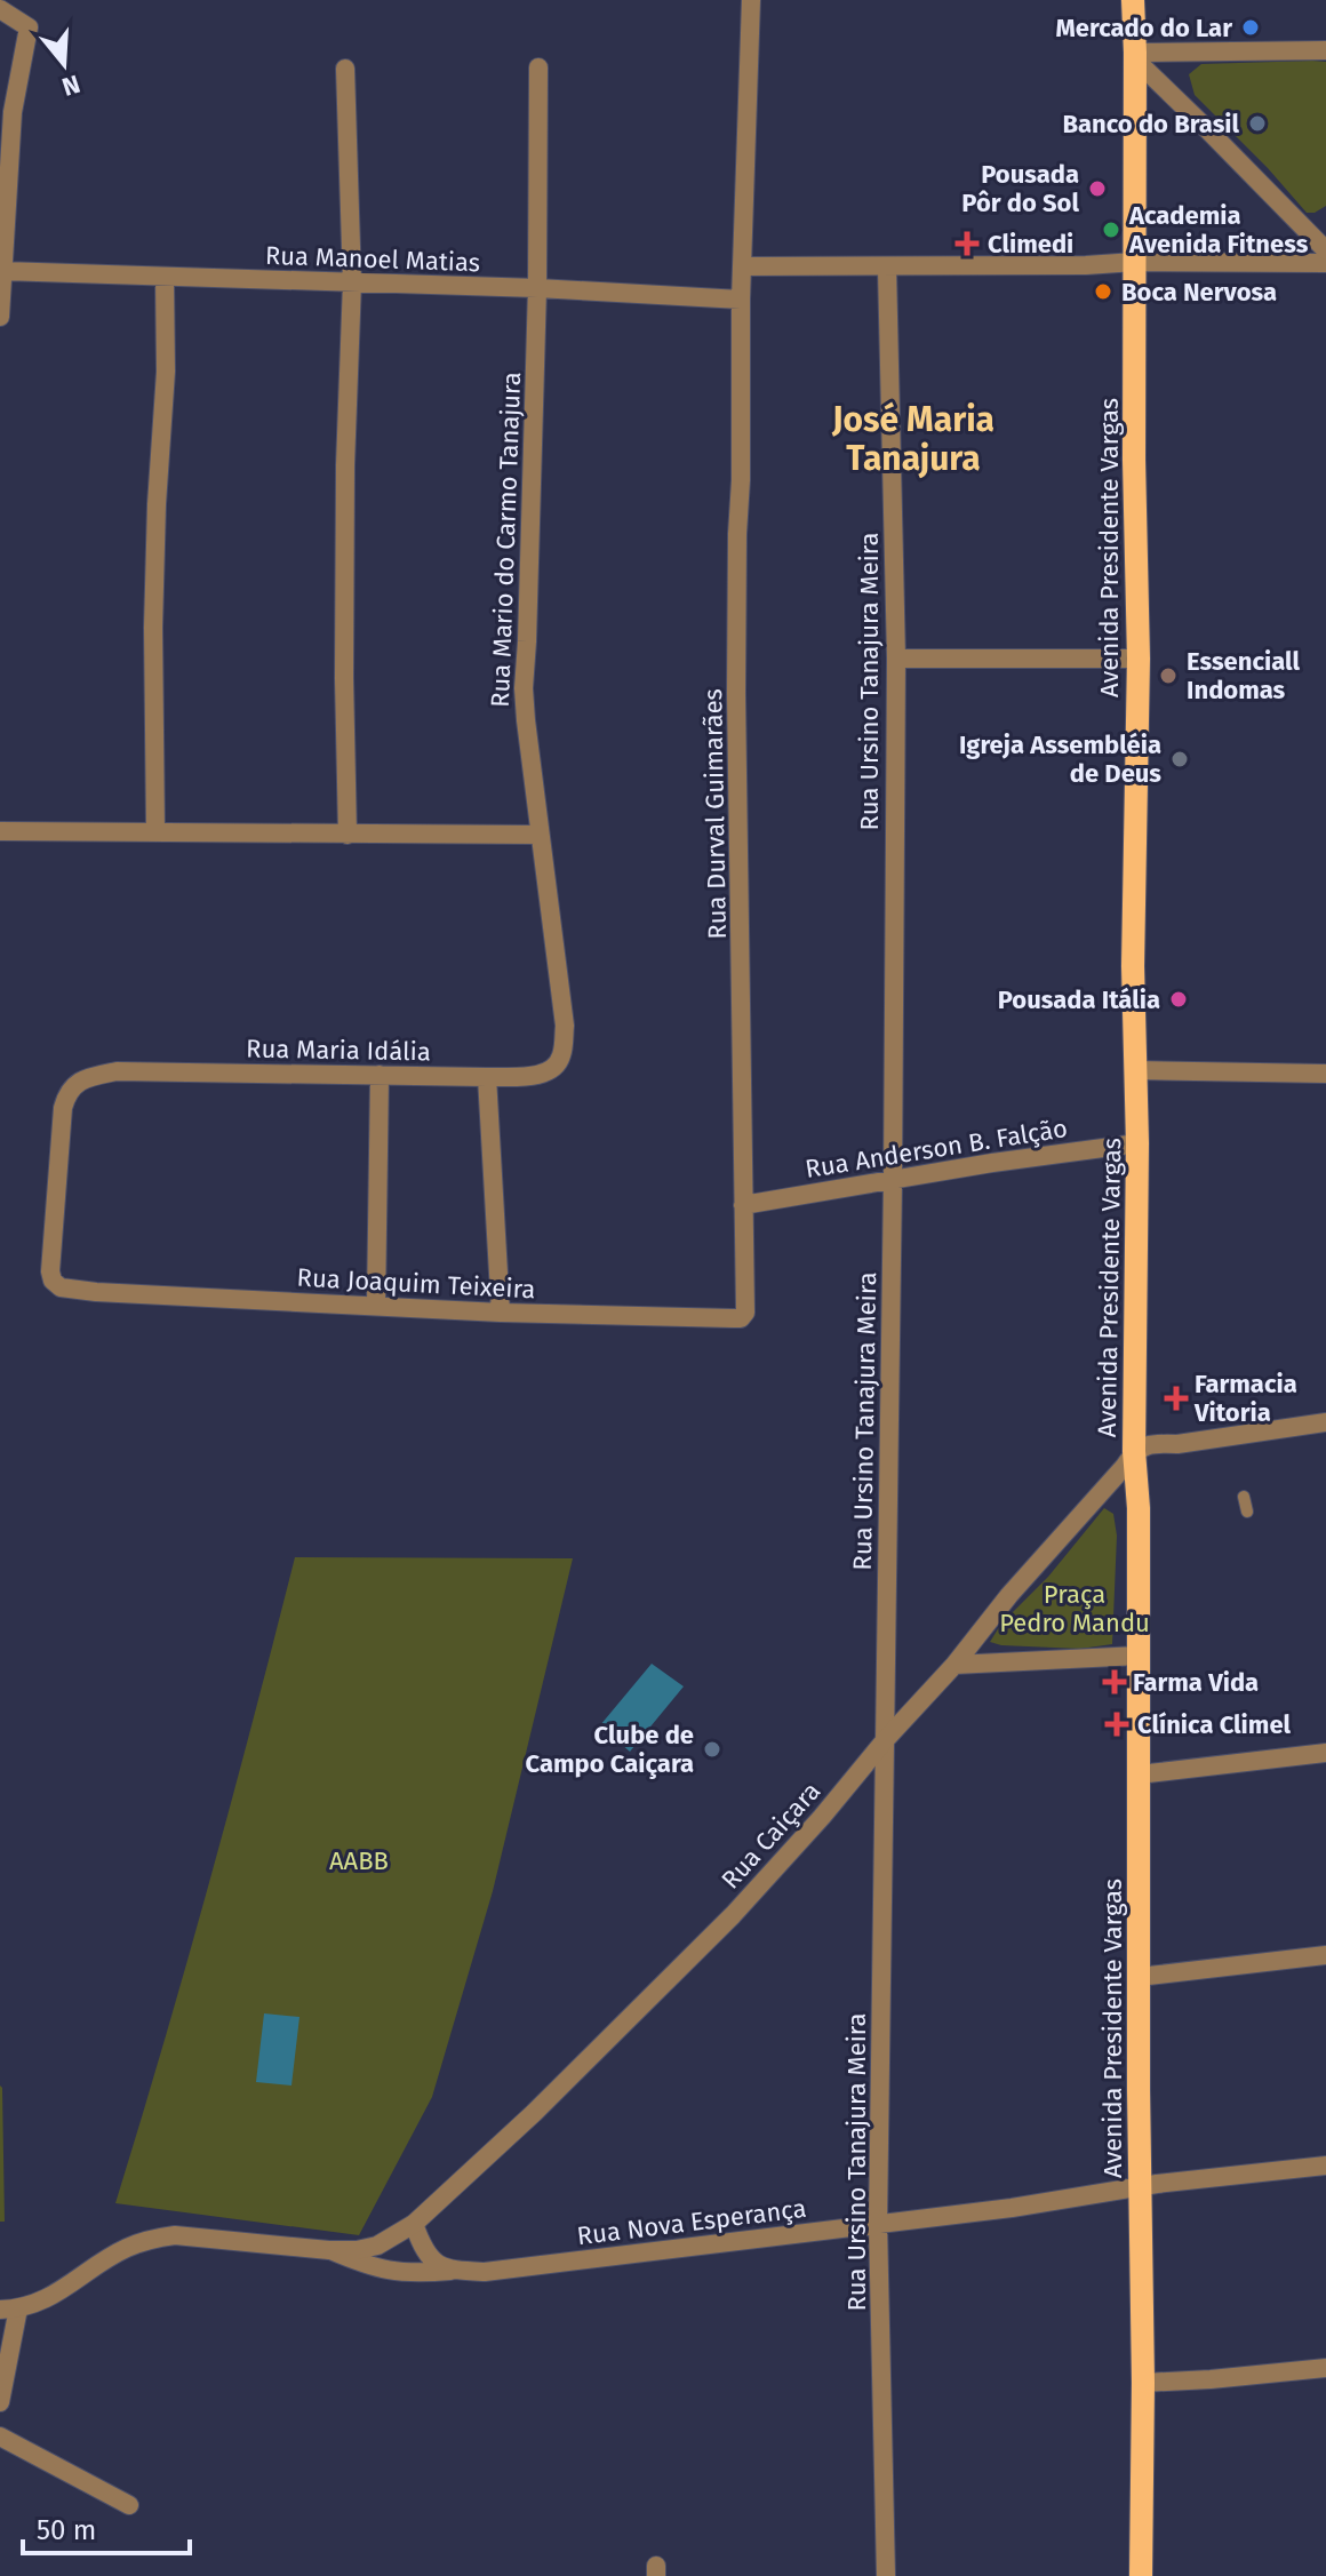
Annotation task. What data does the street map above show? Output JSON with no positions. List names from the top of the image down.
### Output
{
  "streets": {
    "main road": ["Avenida Presidente Vargas"],
    "street": [
      "Rua Manoel Matias",
      "Rua Mario do Carmo Tanajura",
      "Rua Ursino Tanajura Meira",
      "Rua Durval Guimarães",
      "Rua Maria Idália",
      "Rua Anderson B. Falção",
      "Rua Joaquim Teixeira",
      "Rua Caiçara",
      "Rua Nova Esperança"
    ]
  },
  "crossings": [
    ["Rua Manoel Matias", "Rua Mario do Carmo Tanajura"],
    ["Rua Manoel Matias", "Rua Durval Guimarães"],
    ["Rua Mario do Carmo Tanajura", "Rua Maria Idália"],
    ["Avenida Presidente Vargas", "Rua Anderson B. Falção"],
    ["Avenida Presidente Vargas", "Rua Caiçara"],
    ["Avenida Presidente Vargas", "Rua Nova Esperança"],
    ["Rua Ursino Tanajura Meira", "Rua Anderson B. Falção"],
    ["Rua Ursino Tanajura Meira", "Rua Caiçara"],
    ["Rua Ursino Tanajura Meira", "Rua Nova Esperança"],
    ["Rua Durval Guimarães", "Rua Anderson B. Falção"],
    ["Rua Durval Guimarães", "Rua Joaquim Teixeira"],
    ["Rua Maria Idália", "Rua Joaquim Teixeira"],
    ["Rua Caiçara", "Rua Nova Esperança"]
  ],
  "districts": ["José Maria Tanajura"],
  "parks": ["Praça Pedro Mandu", "AABB"],
  "places": {
    "other": [
      "Mercado do Lar",
      "Banco do Brasil",
      "Pousada Pôr do Sol",
      "Academia Avenida Fitness",
      "Boca Nervosa",
      "Essenciall Indomas",
      "Igreja Assembléia de Deus",
      "Pousada Itália",
      "Clube de Campo Caiçara"
    ],
    "health": [
      "Climedi",
      "Farmacia Vitoria",
      "Farma Vida",
      "Clínica Climel"
    ]
  },
  "scale_bar": "50 m",
  "north": "bottom"
}
